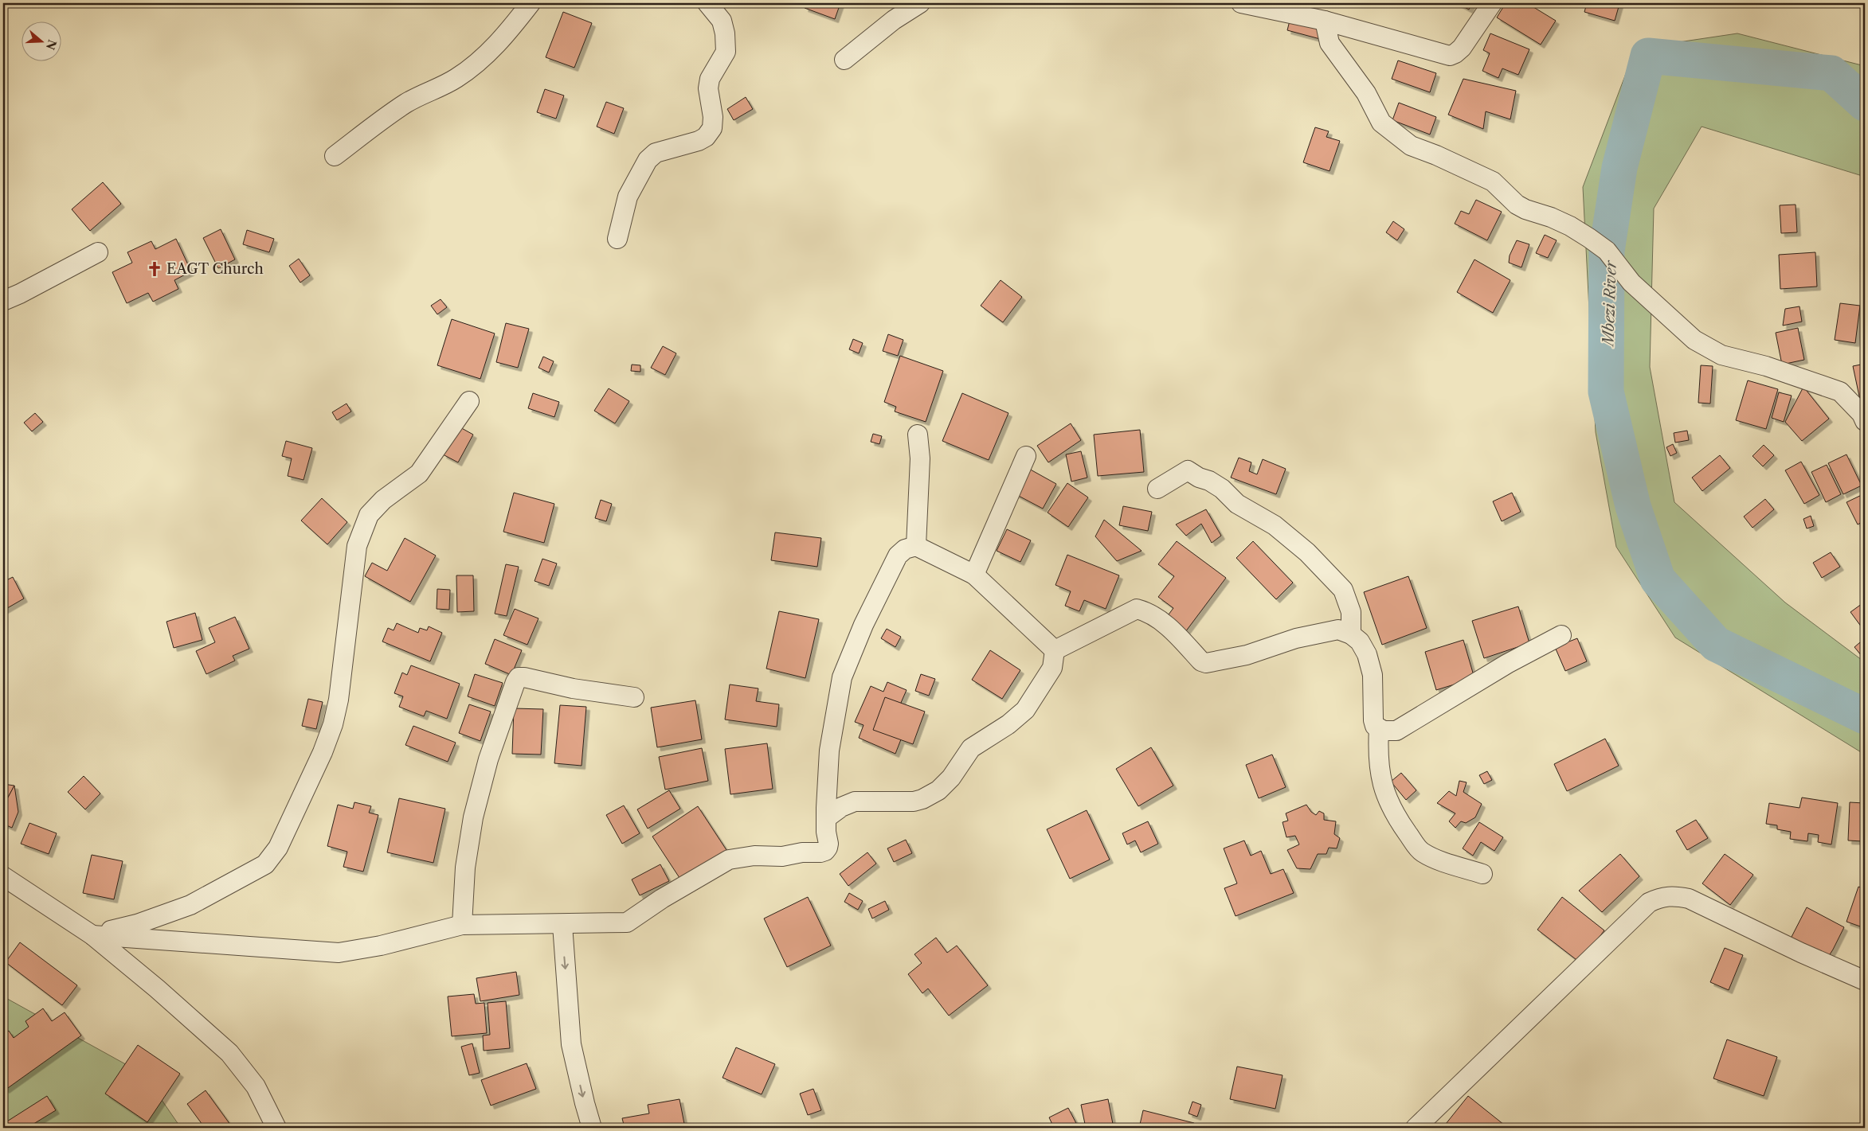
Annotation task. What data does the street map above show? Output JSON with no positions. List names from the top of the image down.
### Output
{
  "water": ["Mbezi River"],
  "places": {
    "church": ["EAGT Church"]
  },
  "north": "right"
}
